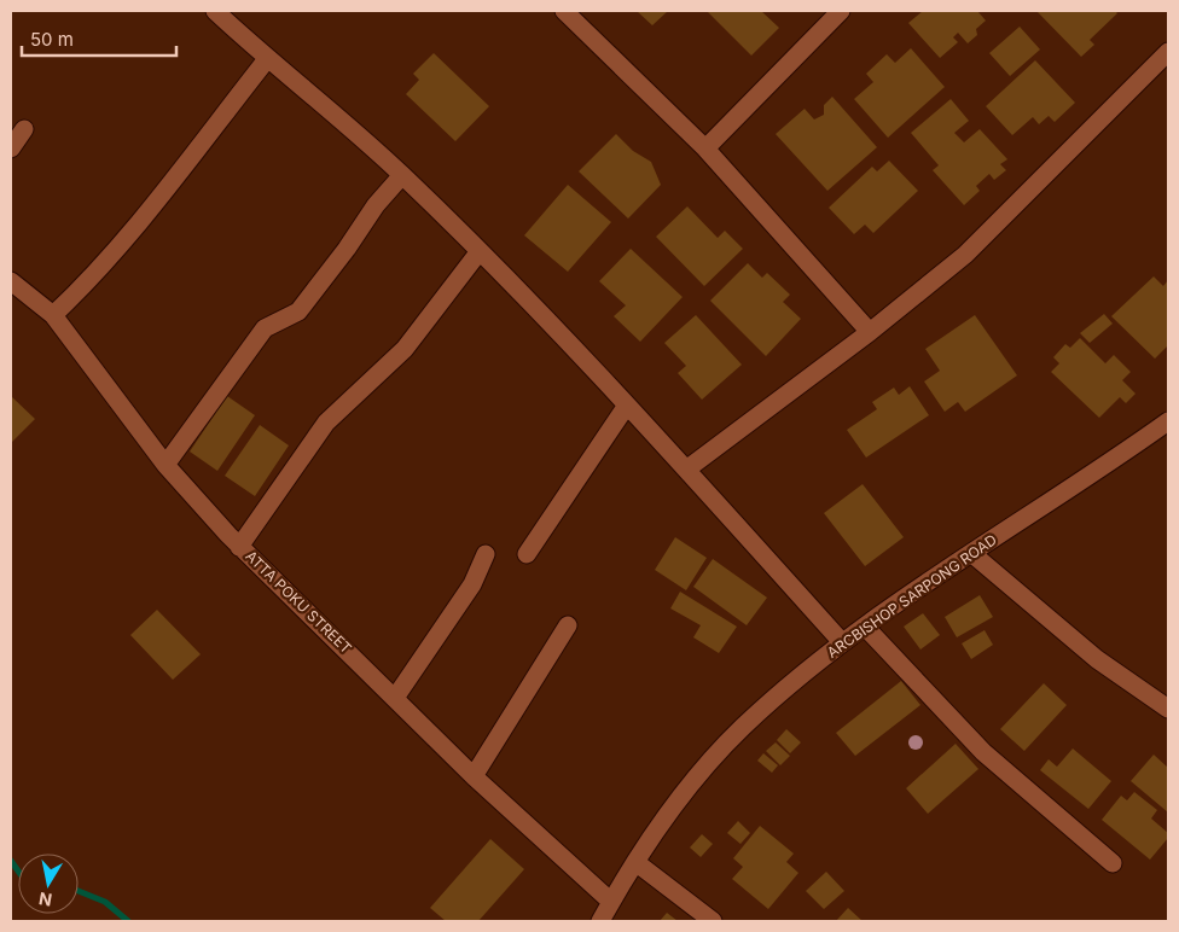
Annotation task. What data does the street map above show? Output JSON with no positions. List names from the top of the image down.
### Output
{
  "streets": {
    "street": ["ARCBISHOP SARPONG ROAD", "ATTA POKU STREET"]
  },
  "crossings": [
    ["ARCBISHOP SARPONG ROAD", "ATTA POKU STREET"]
  ],
  "scale_bar": "50 m",
  "north": "bottom"
}
